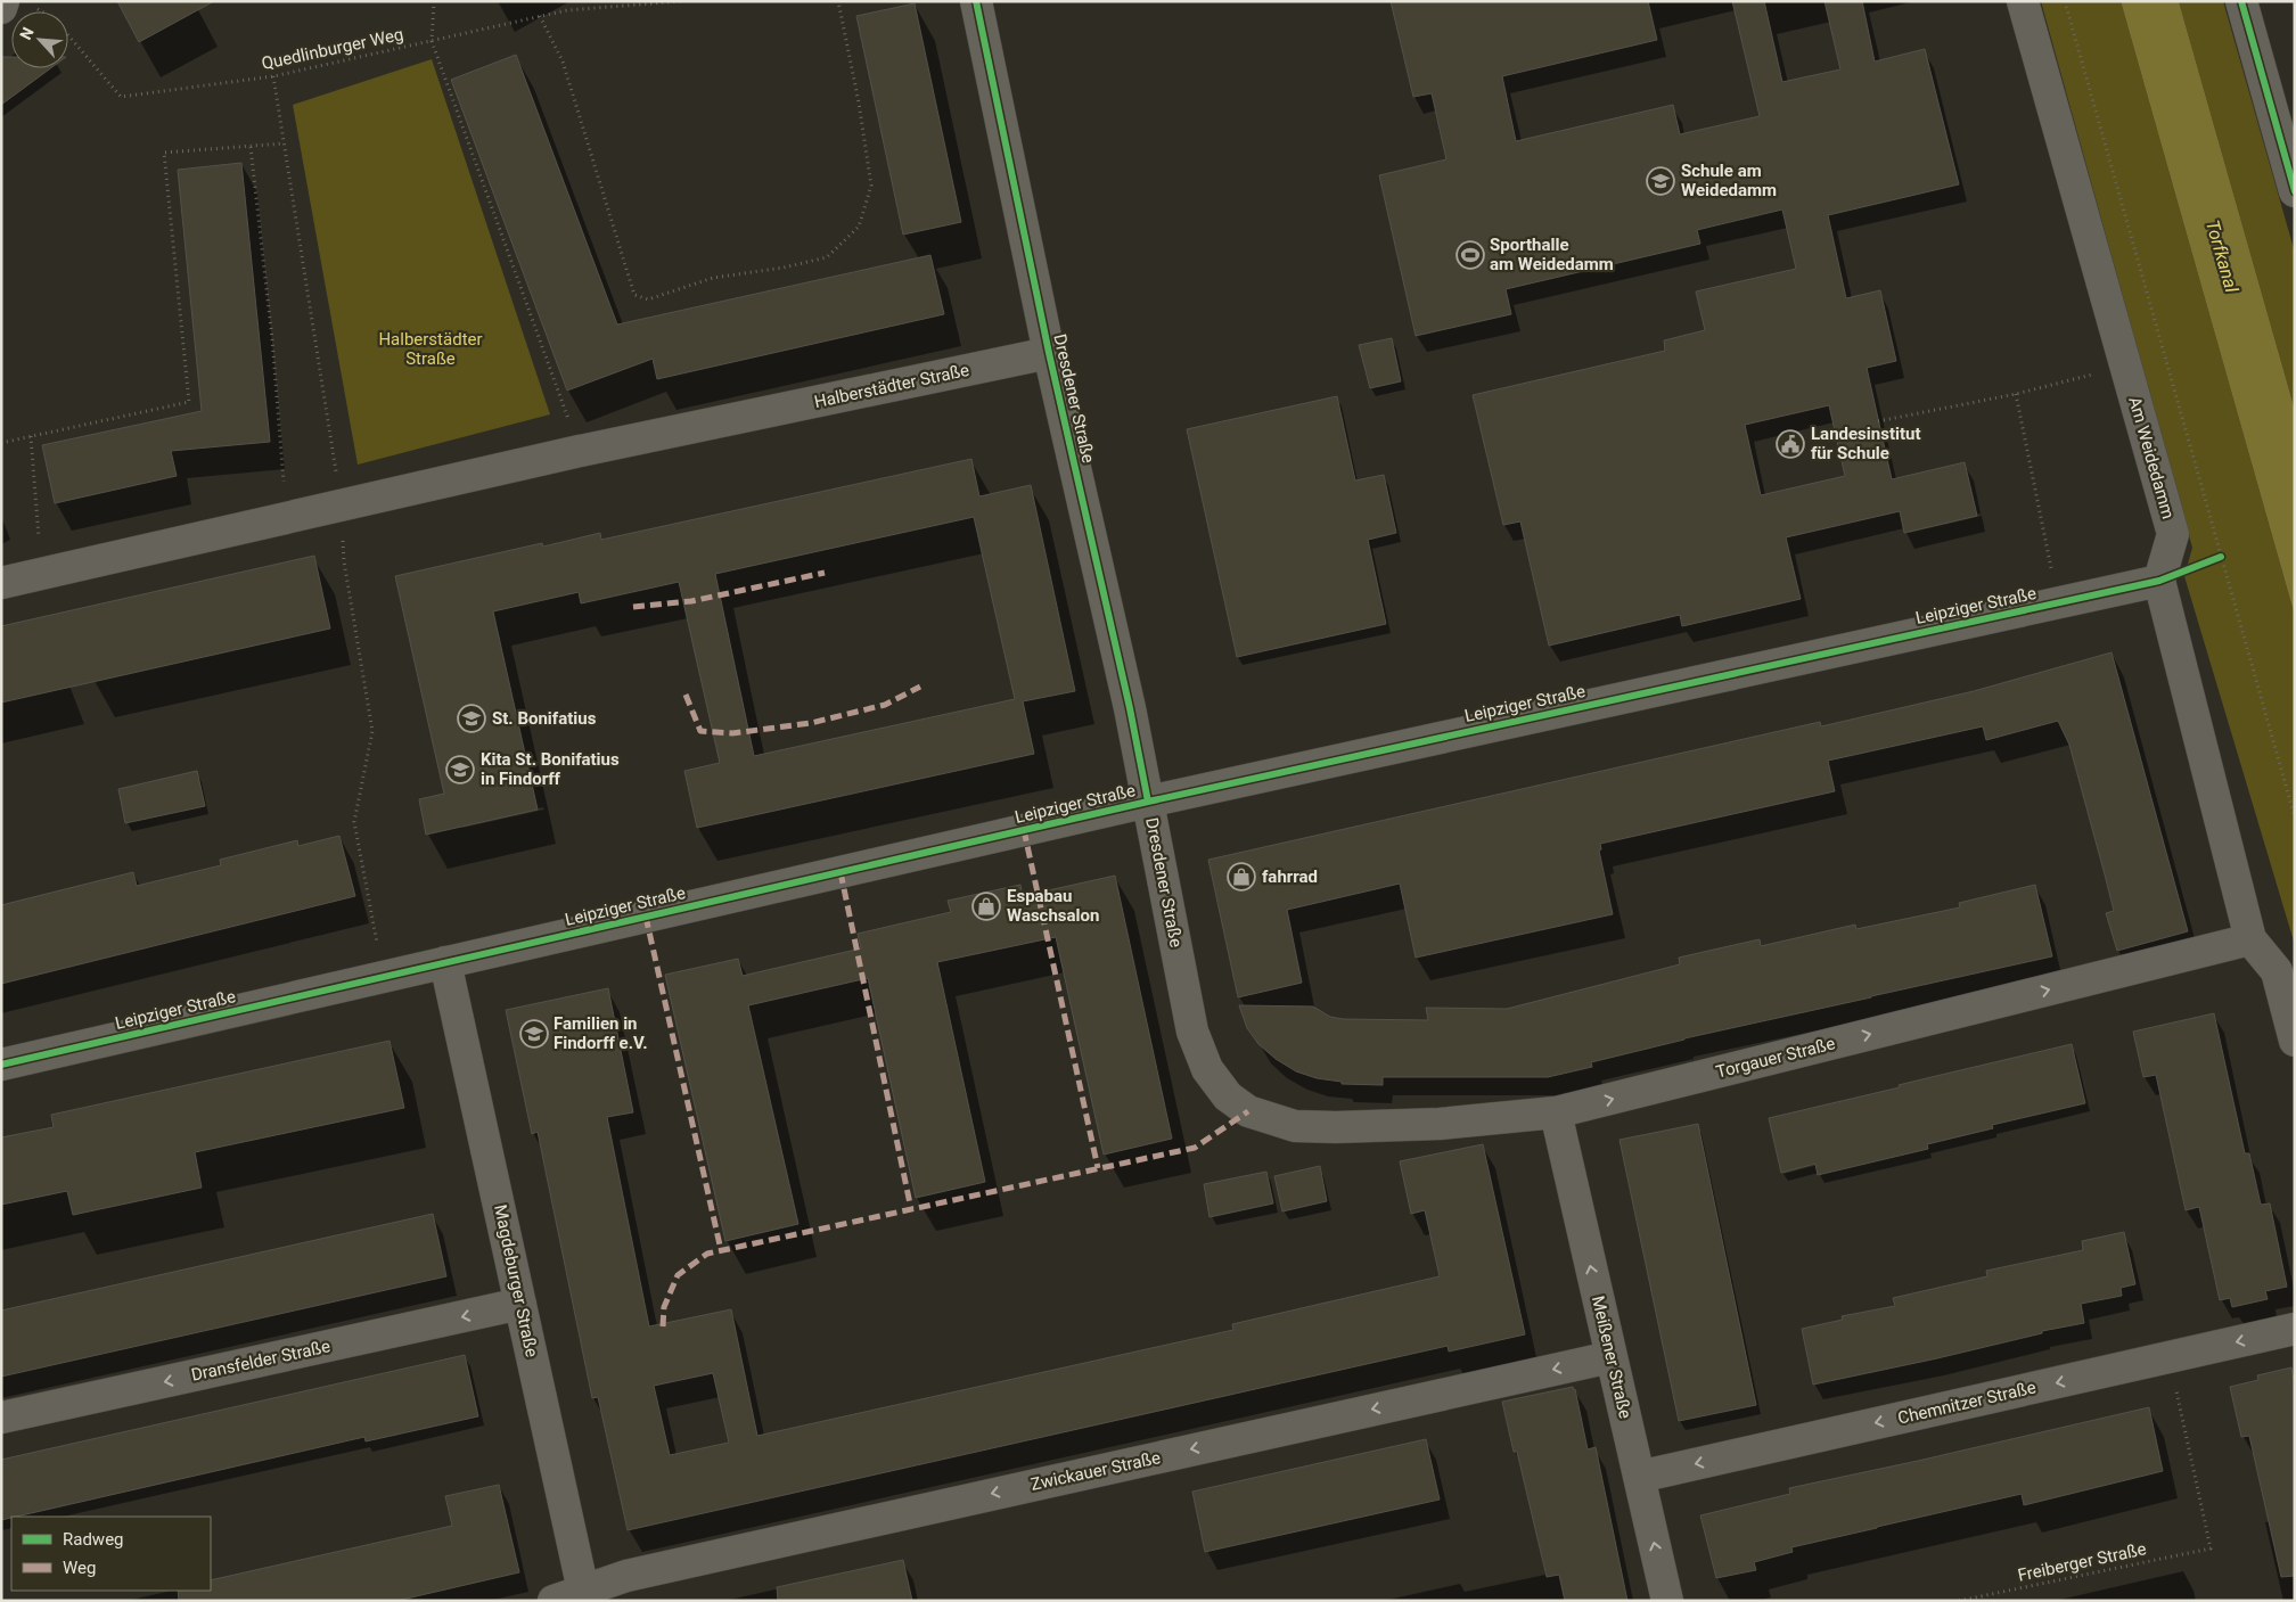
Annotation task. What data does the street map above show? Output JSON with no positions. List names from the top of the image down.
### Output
{
  "streets": {
    "street": [
      "Halberstädter Straße",
      "Dresdener Straße",
      "Am Weidedamm",
      "Leipziger Straße",
      "Torgauer Straße",
      "Magdeburger Straße",
      "Meißener Straße",
      "Dransfelder Straße",
      "Chemnitzer Straße",
      "Zwickauer Straße"
    ],
    "path": ["Quedlinburger Weg", "Freiberger Straße"]
  },
  "crossings": [
    ["Halberstädter Straße", "Dresdener Straße"],
    ["Dresdener Straße", "Leipziger Straße"],
    ["Dresdener Straße", "Torgauer Straße"],
    ["Am Weidedamm", "Leipziger Straße"],
    ["Leipziger Straße", "Magdeburger Straße"],
    ["Torgauer Straße", "Meißener Straße"],
    ["Magdeburger Straße", "Dransfelder Straße"],
    ["Magdeburger Straße", "Zwickauer Straße"],
    ["Meißener Straße", "Chemnitzer Straße"],
    ["Meißener Straße", "Zwickauer Straße"],
    ["Chemnitzer Straße", "Freiberger Straße"]
  ],
  "one_way": [
    "Torgauer Straße",
    "Meißener Straße",
    "Dransfelder Straße",
    "Chemnitzer Straße",
    "Zwickauer Straße"
  ],
  "water": ["Torfkanal"],
  "parks": ["Halberstädter Straße"],
  "places": {
    "school or university": [
      "Schule am Weidedamm",
      "St. Bonifatius",
      "Kita St. Bonifatius in Findorff",
      "Familien in Findorff e.V."
    ],
    "sports": ["Sporthalle am Weidedamm"],
    "public building": ["Landesinstitut für Schule"],
    "shop": ["fahrrad", "Espabau Waschsalon"]
  },
  "legend": ["Radweg", "Weg"],
  "north": "top left"
}
